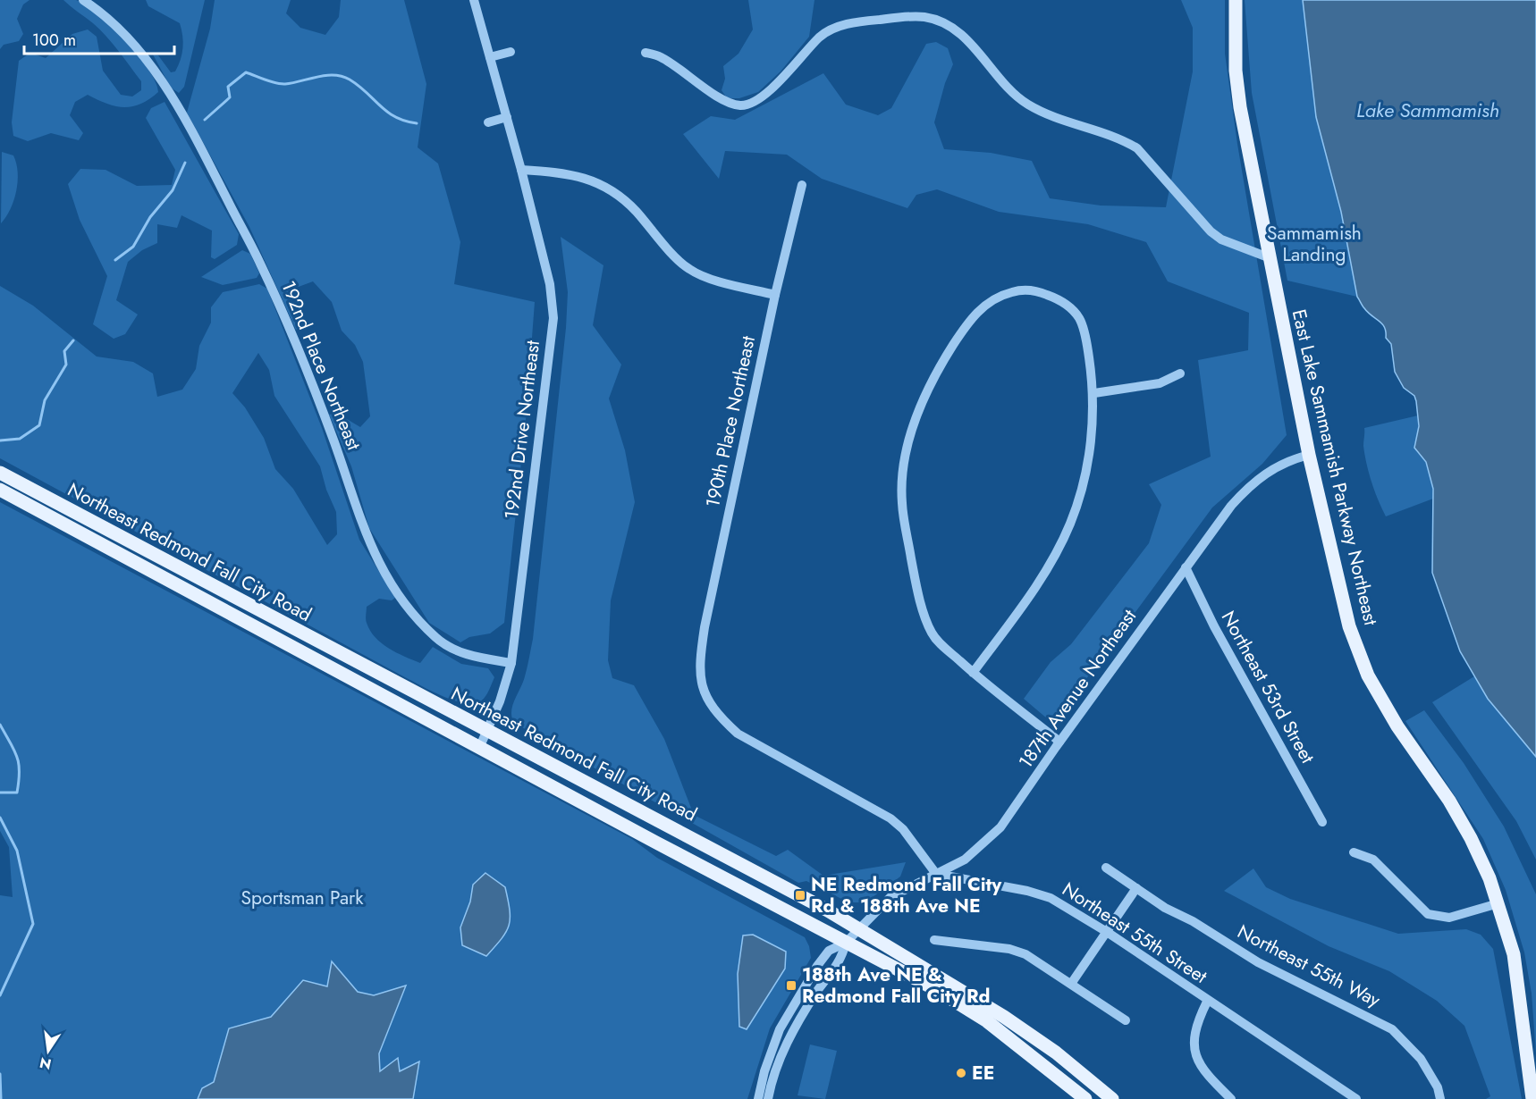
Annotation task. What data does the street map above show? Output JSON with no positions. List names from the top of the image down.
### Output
{
  "streets": {
    "main road": ["East Lake Sammamish Parkway Northeast", "Northeast Redmond Fall City Road"],
    "street": [
      "192nd Place Northeast",
      "190th Place Northeast",
      "192nd Drive Northeast",
      "Northeast 53rd Street",
      "187th Avenue Northeast",
      "Northeast 55th Street",
      "Northeast 55th Way"
    ]
  },
  "crossings": [
    ["192nd Place Northeast", "192nd Drive Northeast"],
    ["190th Place Northeast", "187th Avenue Northeast"],
    ["190th Place Northeast", "Northeast 55th Street"],
    ["192nd Drive Northeast", "Northeast Redmond Fall City Road"],
    ["East Lake Sammamish Parkway Northeast", "187th Avenue Northeast"],
    ["Northeast Redmond Fall City Road", "187th Avenue Northeast"],
    ["Northeast 53rd Street", "187th Avenue Northeast"],
    ["187th Avenue Northeast", "Northeast 55th Street"]
  ],
  "water": ["Lake Sammamish"],
  "parks": ["Sammamish Landing", "Sportsman Park"],
  "places": {
    "transit": ["NE Redmond Fall City Rd & 188th Ave NE", "188th Ave NE & Redmond Fall City Rd"],
    "other": ["EE"]
  },
  "scale_bar": "100 m",
  "north": "bottom"
}
